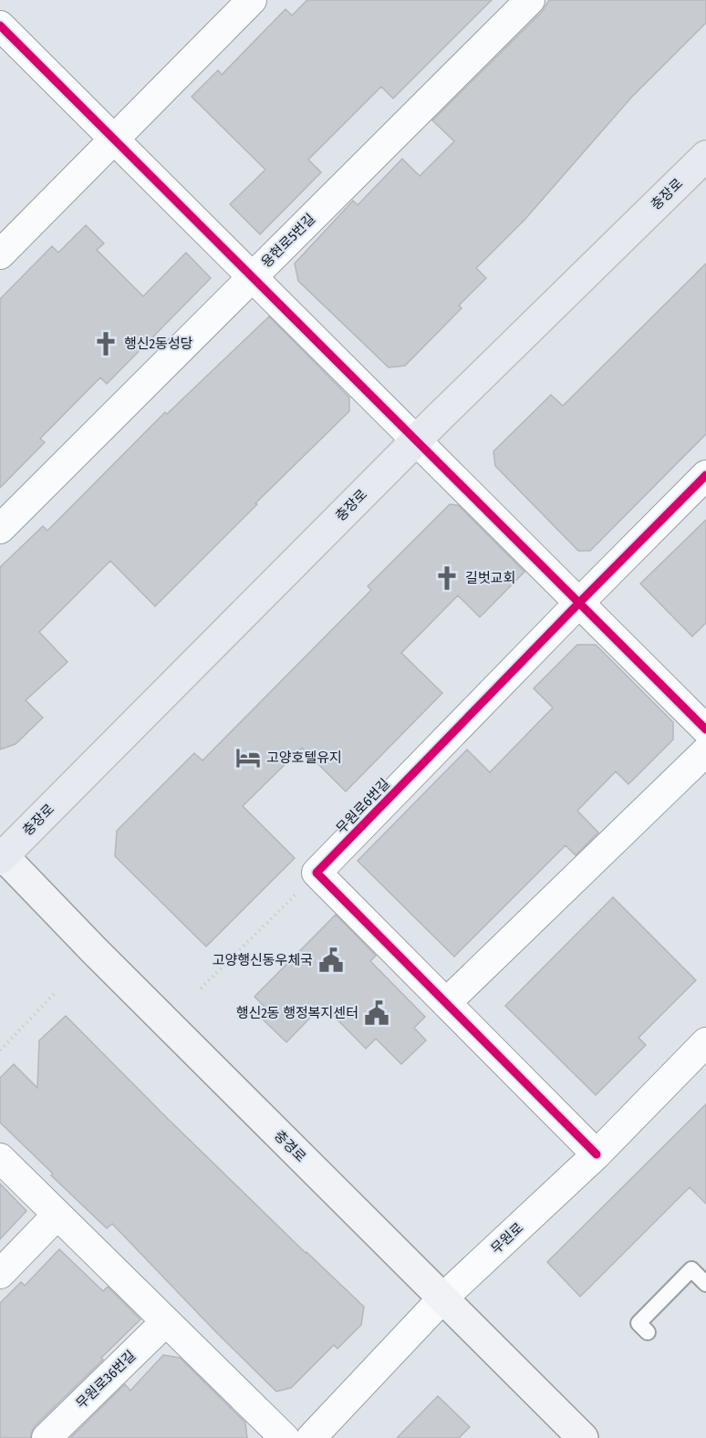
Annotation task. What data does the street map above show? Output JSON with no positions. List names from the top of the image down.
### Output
{
  "streets": {
    "main road": ["충장로", "충경로"],
    "street": [
      "용현로5번길",
      "무원로6번길",
      "무원로",
      "무원로36번길"
    ]
  },
  "crossings": [
    ["충장로", "충경로"],
    ["충경로", "무원로"]
  ],
  "places": {
    "church": ["행신2동성당", "길벗교회"],
    "hotel": ["고양호텔유지"],
    "public building": ["고양행신동우체국", "행신2동 행정복지센터"]
  }
}
